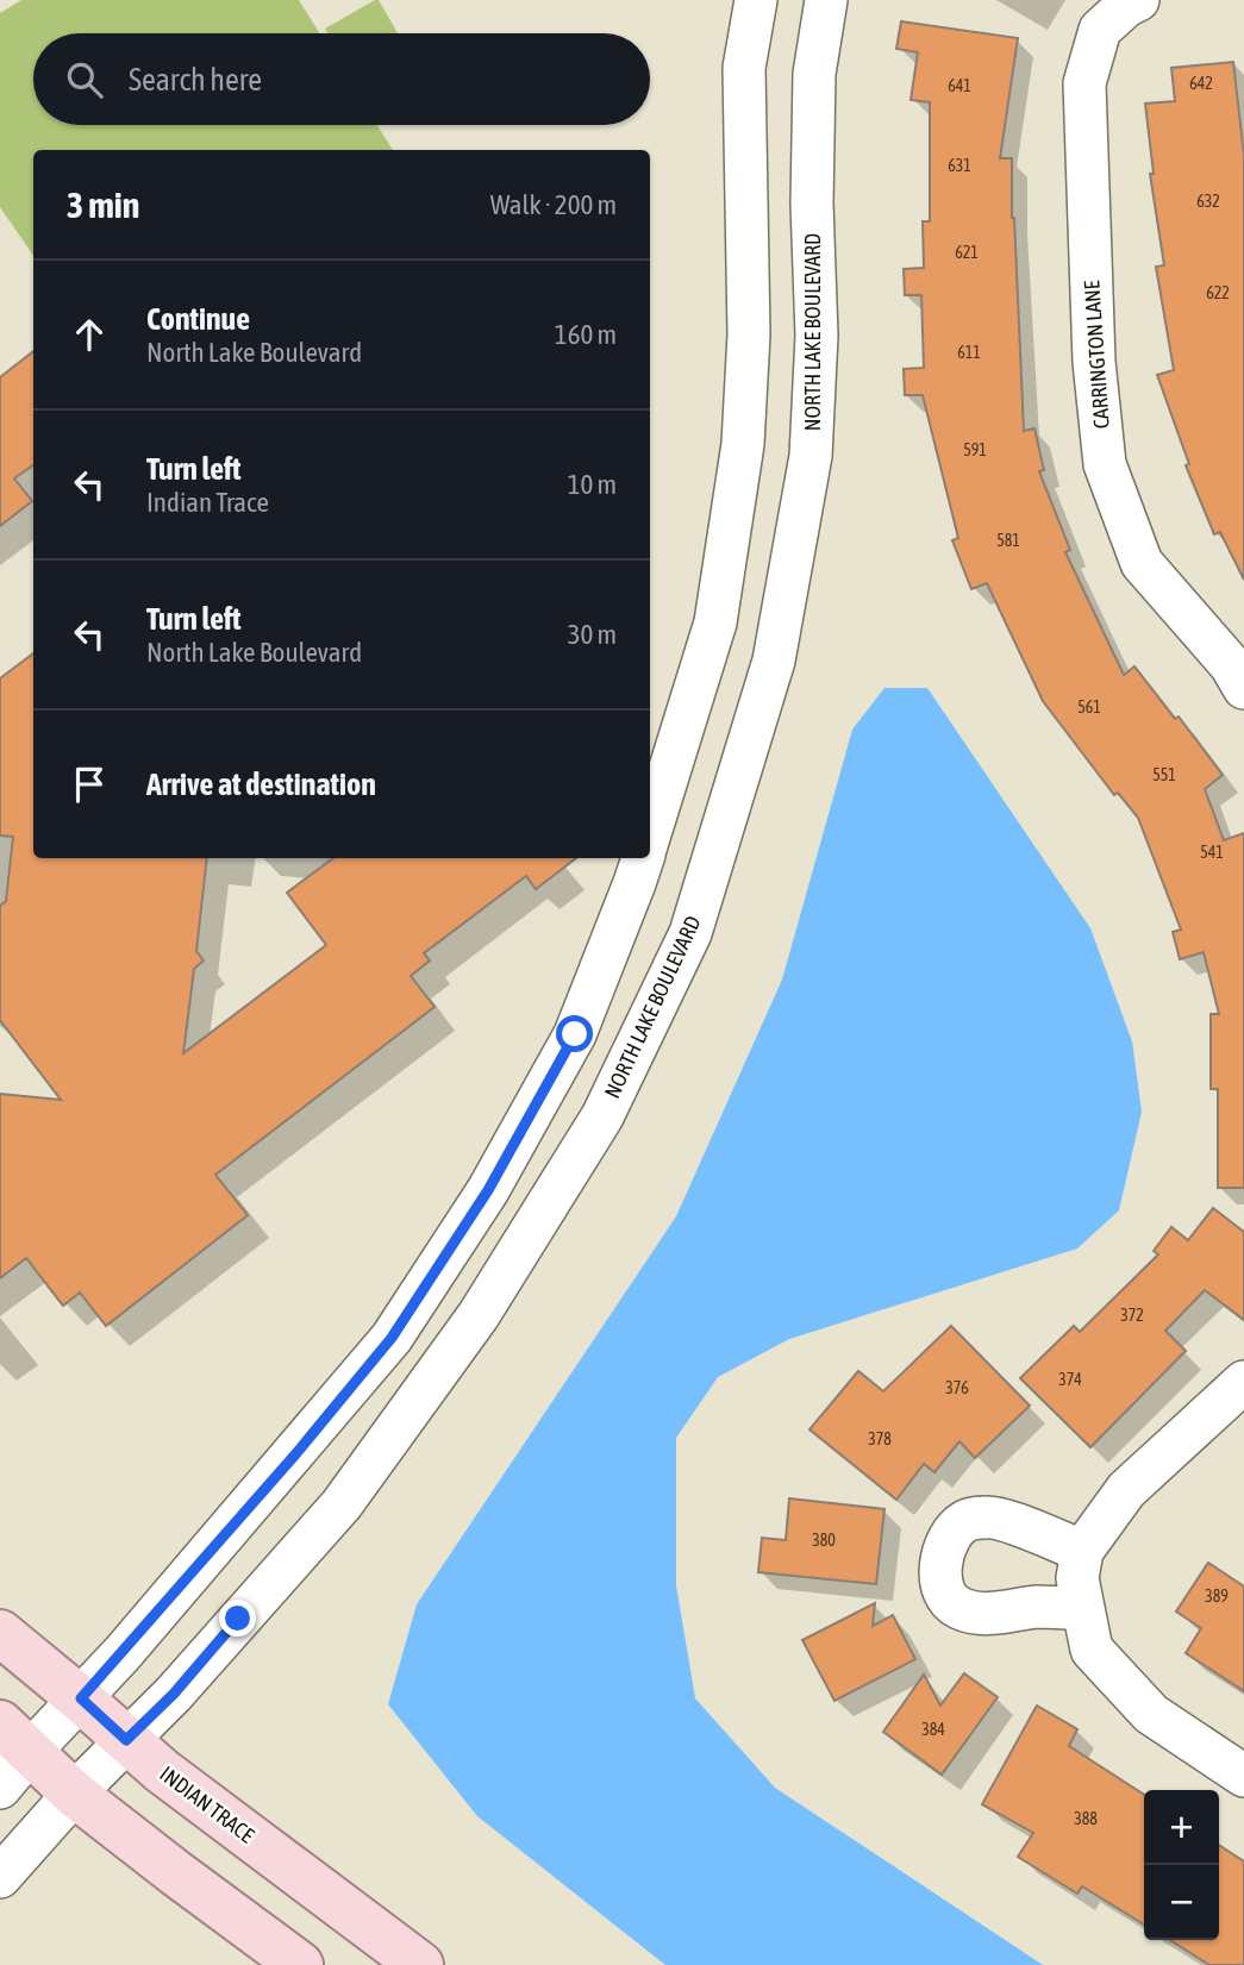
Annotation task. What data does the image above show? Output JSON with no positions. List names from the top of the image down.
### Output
{
  "streets": {
    "main road": ["INDIAN TRACE"],
    "street": ["NORTH LAKE BOULEVARD", "CARRINGTON LANE"]
  },
  "crossings": [
    ["NORTH LAKE BOULEVARD", "INDIAN TRACE"]
  ],
  "house_numbers": [
    "642",
    "641",
    "631",
    "632",
    "621",
    "622",
    "611",
    "591",
    "581",
    "561",
    "551",
    "541",
    "372",
    "374",
    "376",
    "378",
    "380",
    "389",
    "384",
    "388"
  ],
  "page": {
    "search": "Search here",
    "heading": ["3 min", "Walk · 200 m"],
    "list": [
      ["Continue", "North Lake Boulevard", "160 m"],
      ["Turn left", "Indian Trace", "10 m"],
      ["Turn left", "North Lake Boulevard", "30 m"],
      "Arrive at destination"
    ],
    "map_buttons": ["+", "−"]
  }
}
